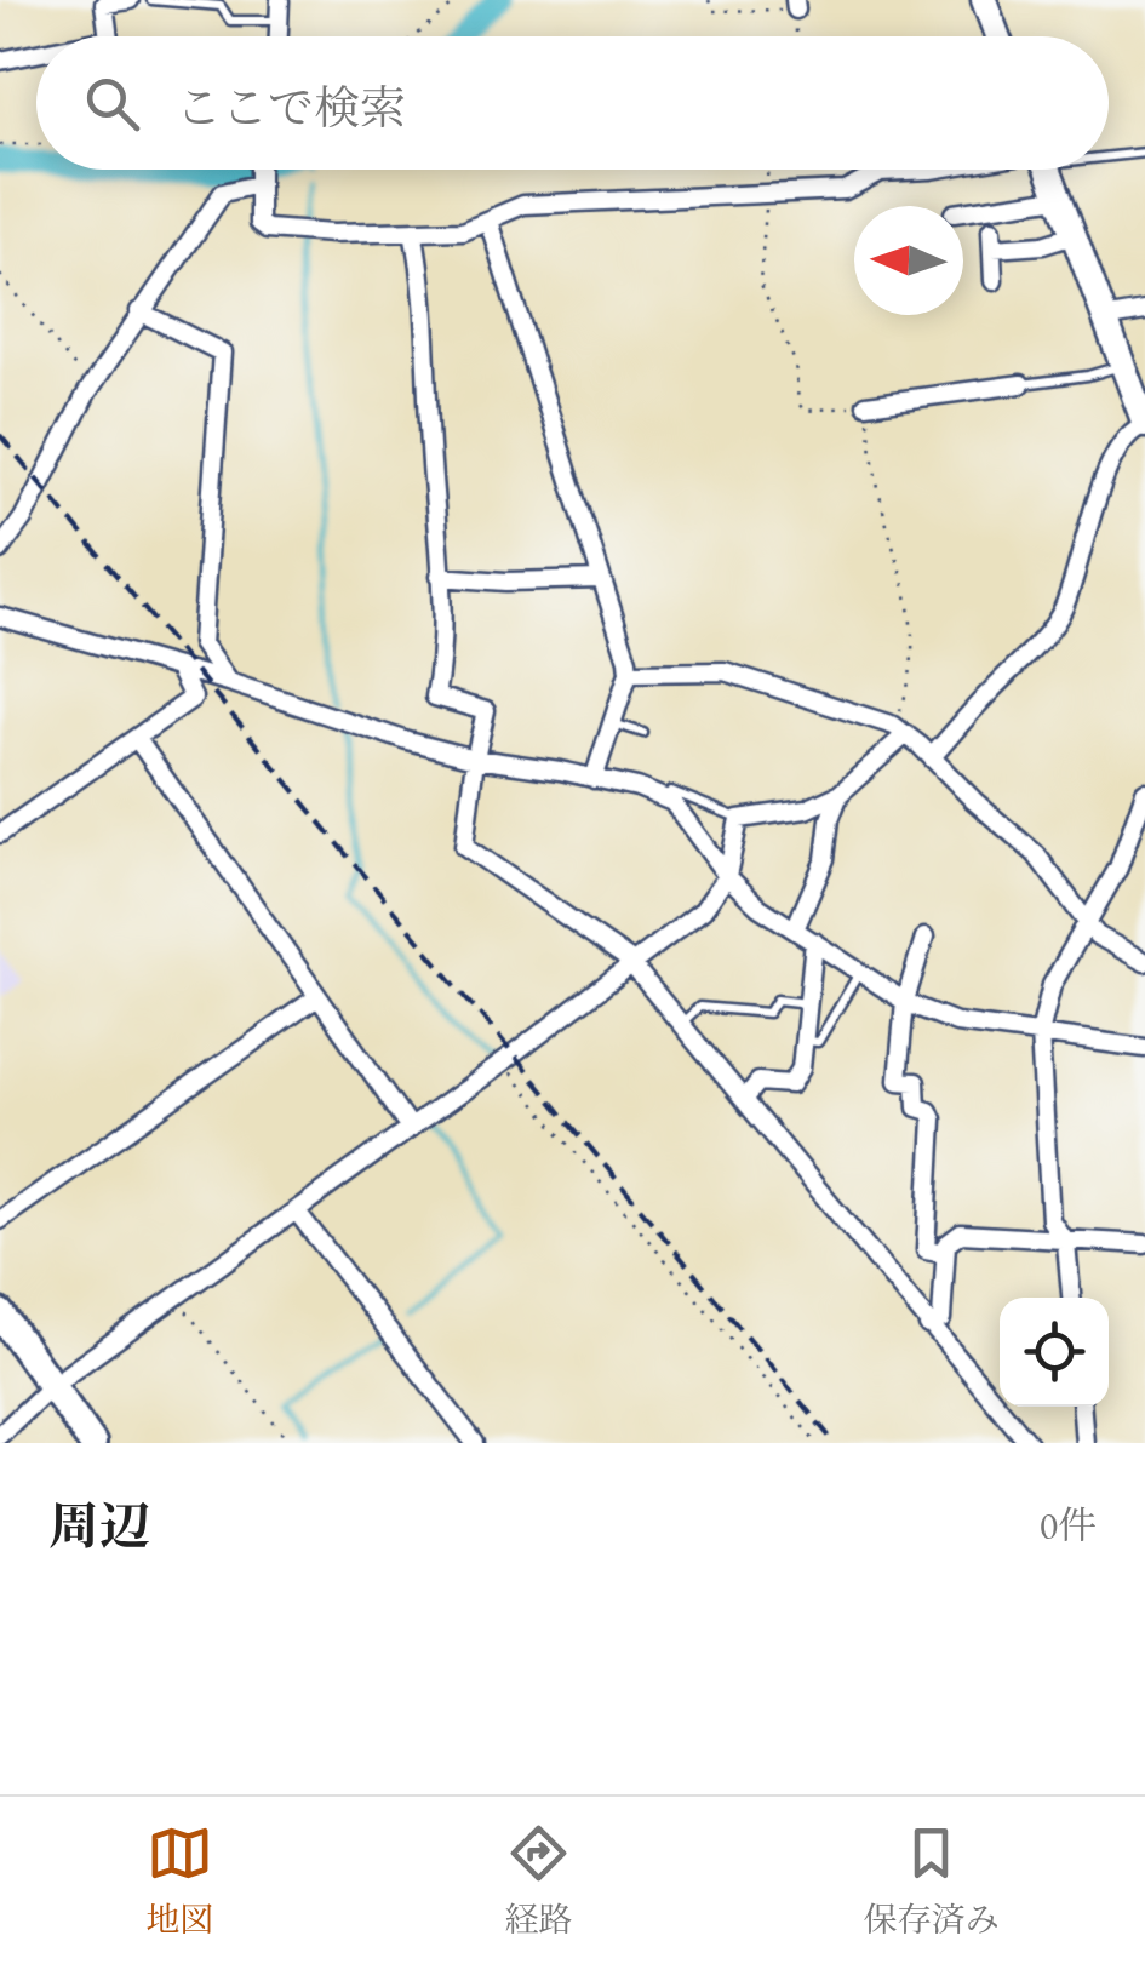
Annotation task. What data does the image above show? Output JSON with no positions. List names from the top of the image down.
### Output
{
  "north": "left",
  "page": {
    "search": "ここで検索",
    "heading": ["周辺", "0件"],
    "nav": ["地図", "経路", "保存済み"]
  }
}
